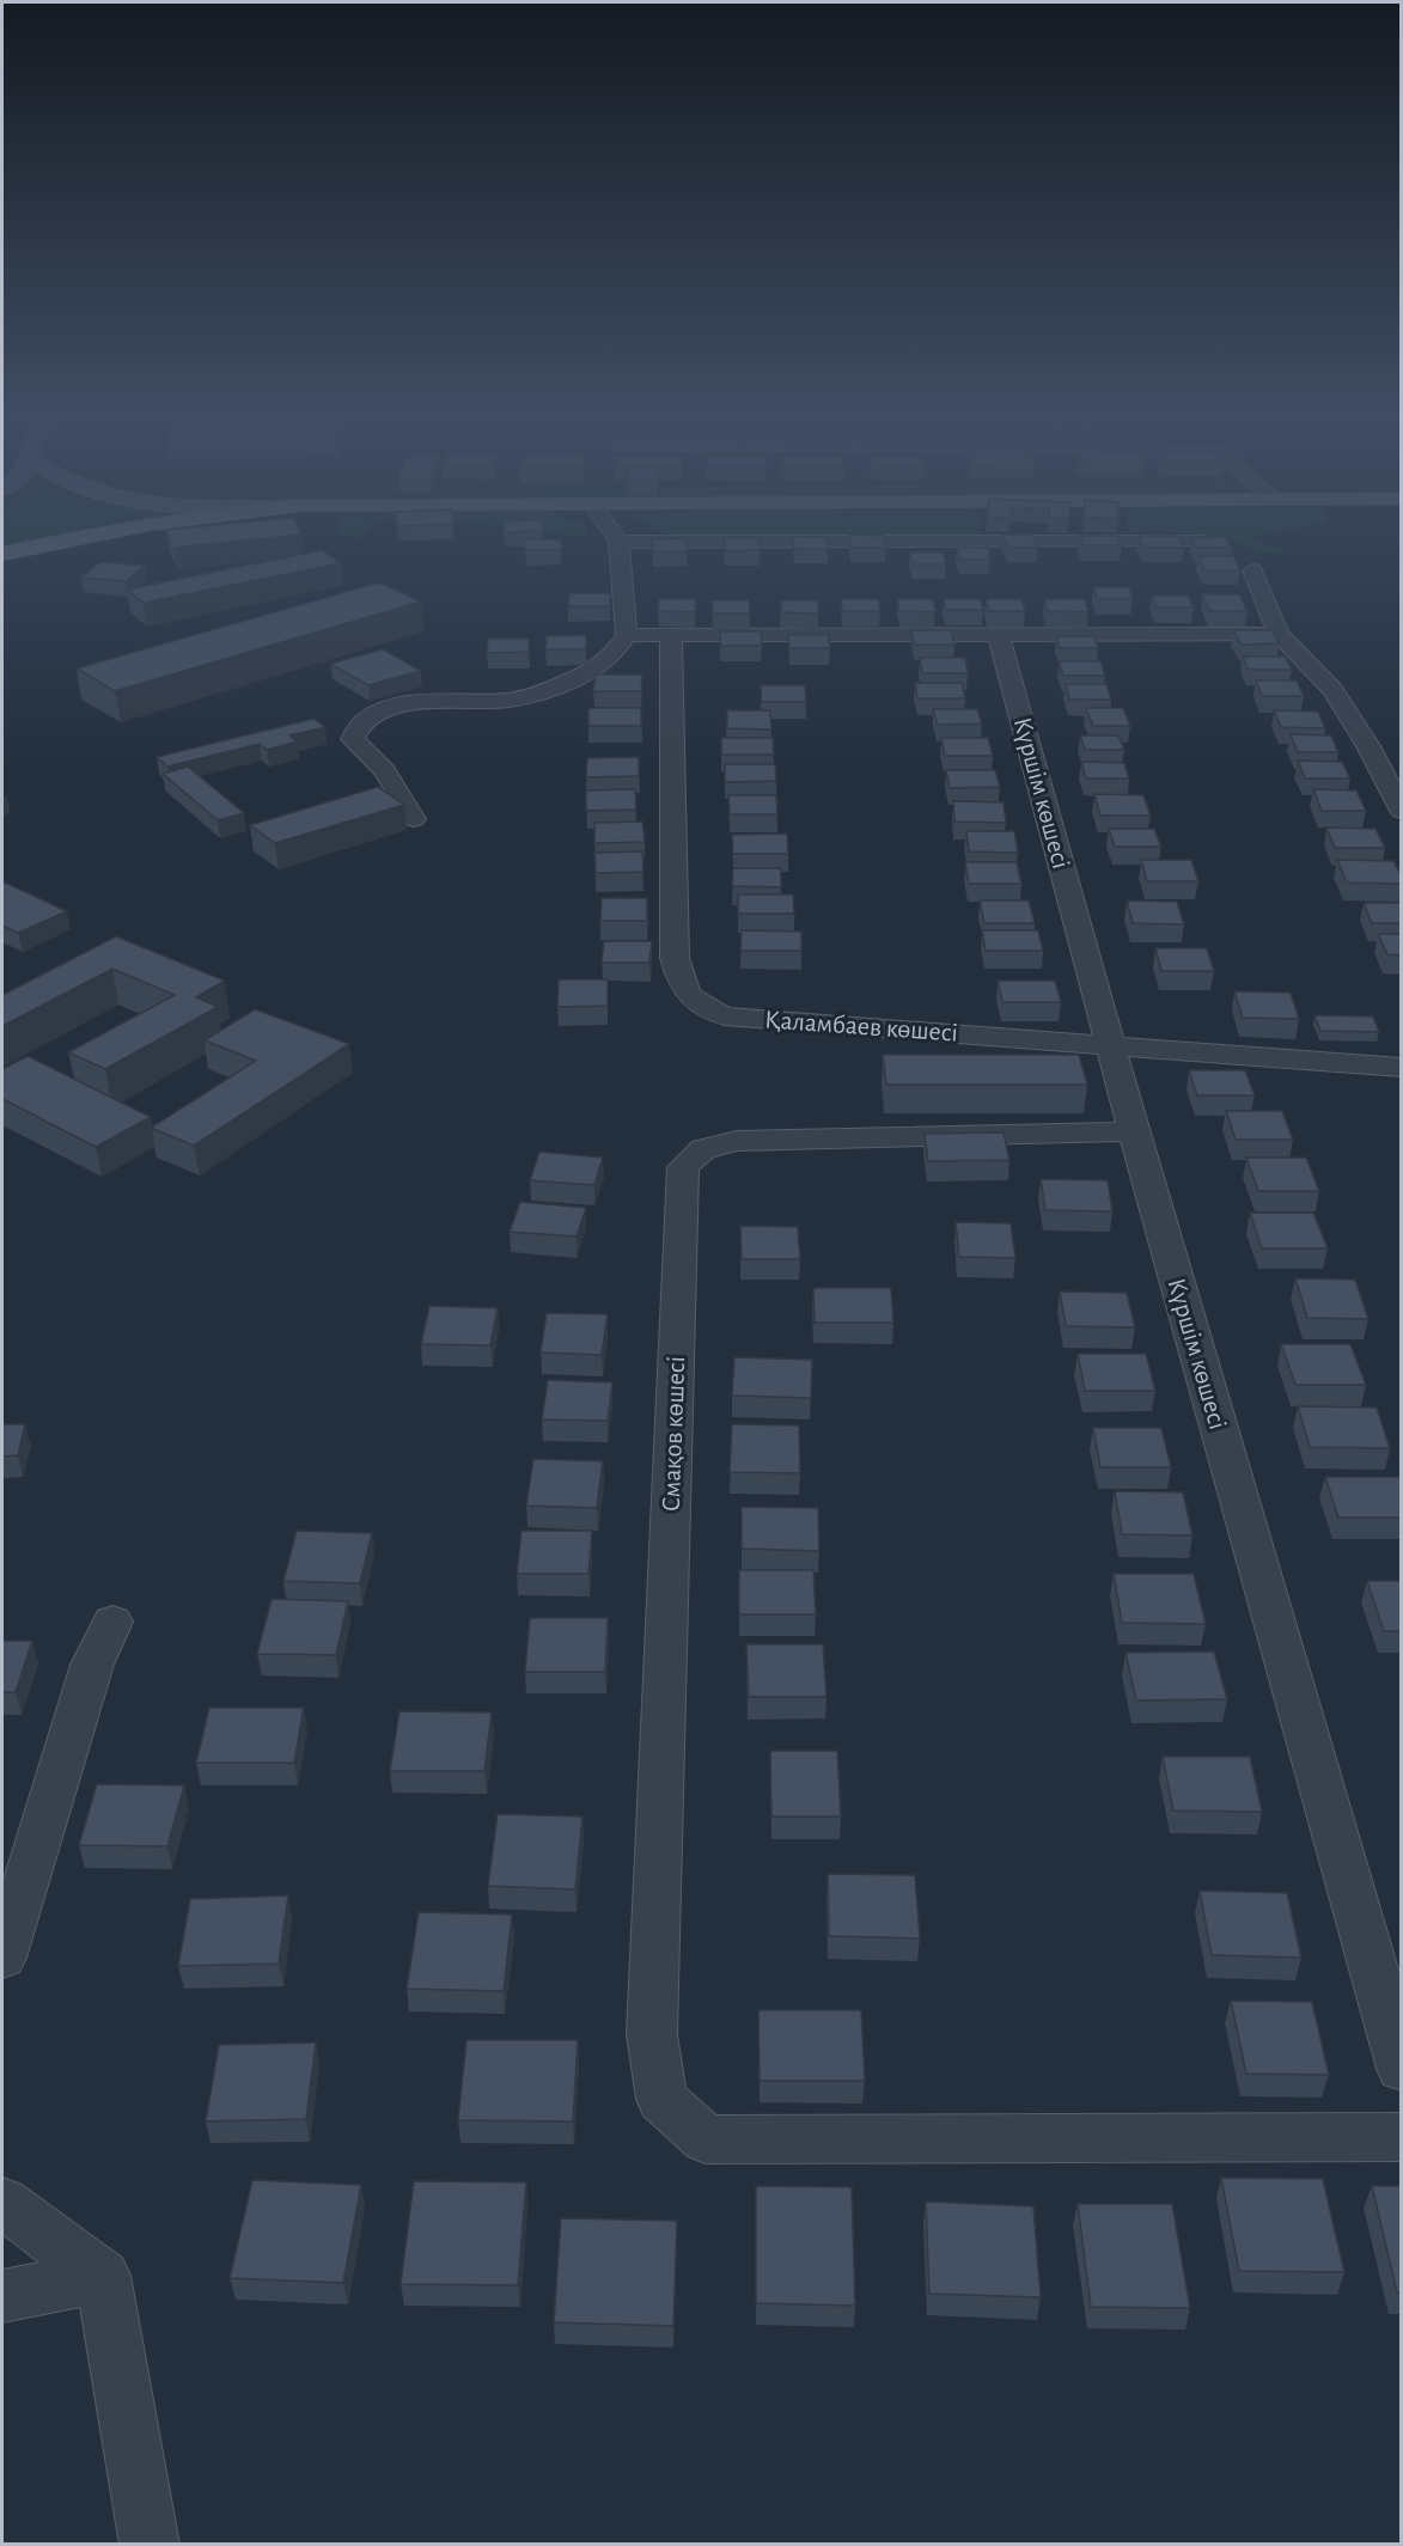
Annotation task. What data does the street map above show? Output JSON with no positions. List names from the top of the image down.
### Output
{
  "streets": {
    "street": ["Күршім көшесі", "Қаламбаев көшесі", "Смақов көшесі"]
  },
  "crossings": [
    ["Күршім көшесі", "Қаламбаев көшесі"],
    ["Күршім көшесі", "Смақов көшесі"]
  ]
}
